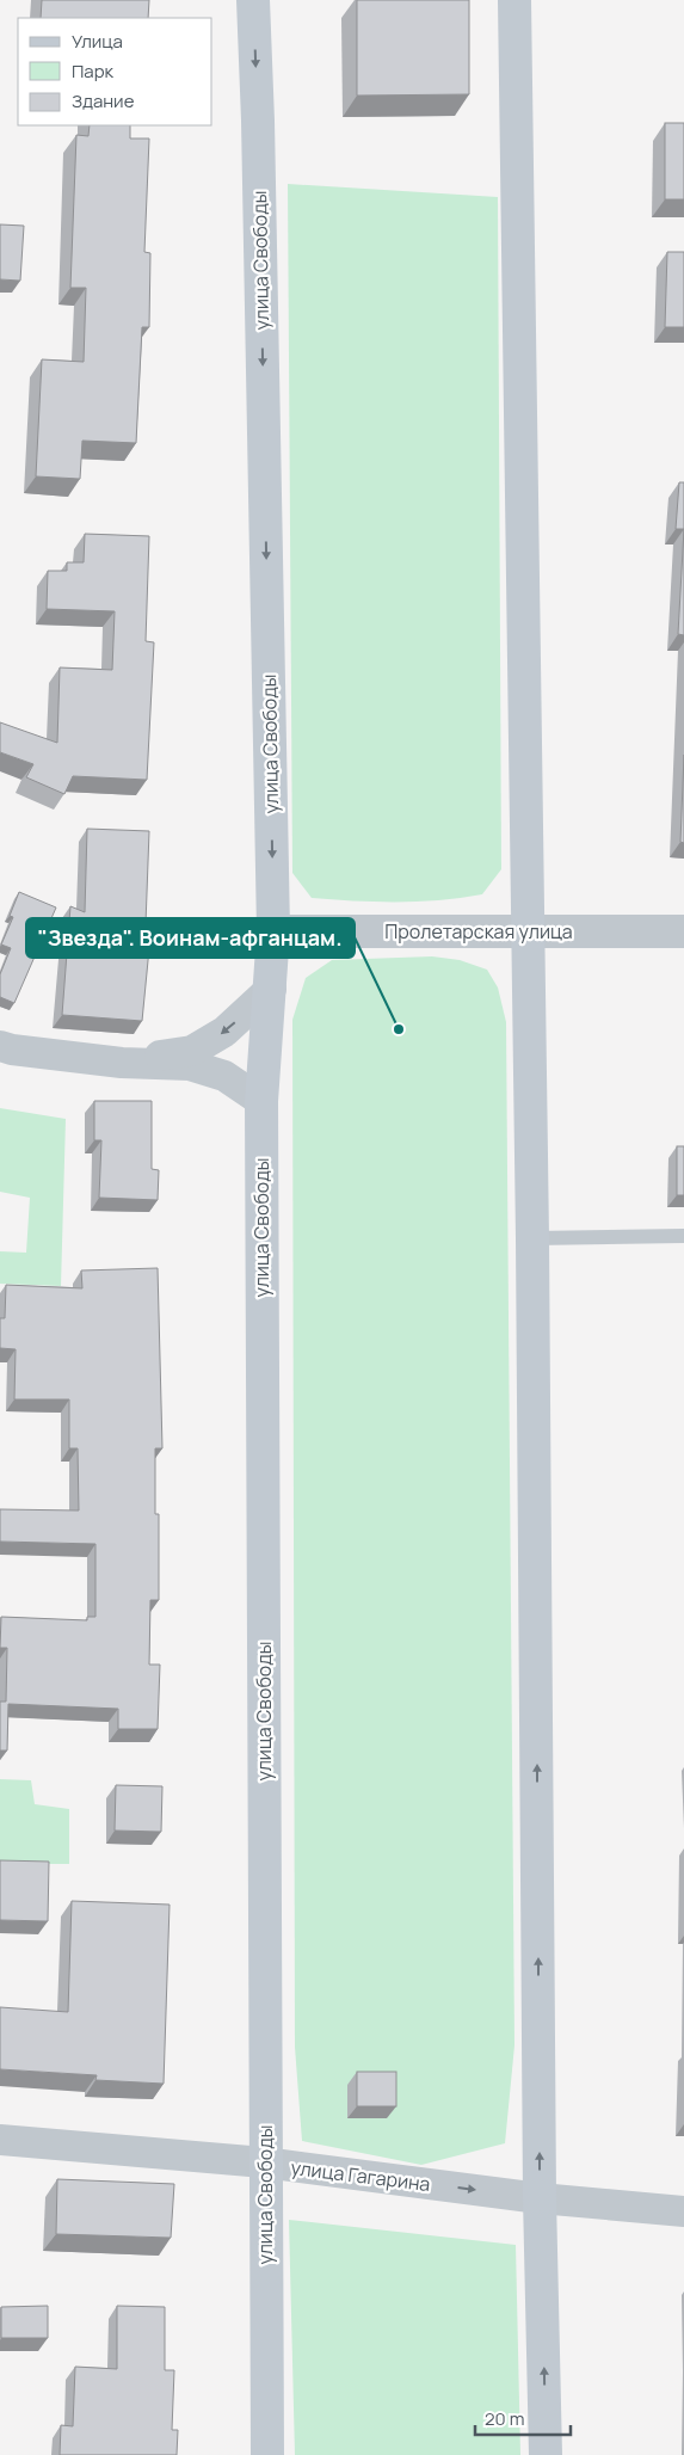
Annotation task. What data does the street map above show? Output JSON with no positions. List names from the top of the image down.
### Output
{
  "streets": {
    "main road": ["улица Свободы"],
    "street": ["Пролетарская улица", "улица Гагарина"]
  },
  "crossings": [
    ["улица Свободы", "Пролетарская улица"],
    ["улица Свободы", "улица Гагарина"]
  ],
  "one_way": ["улица Гагарина"],
  "places": ["\"Звезда\". Воинам-афганцам."],
  "legend": ["Улица", "Парк", "Здание"],
  "scale_bar": "20 m"
}
